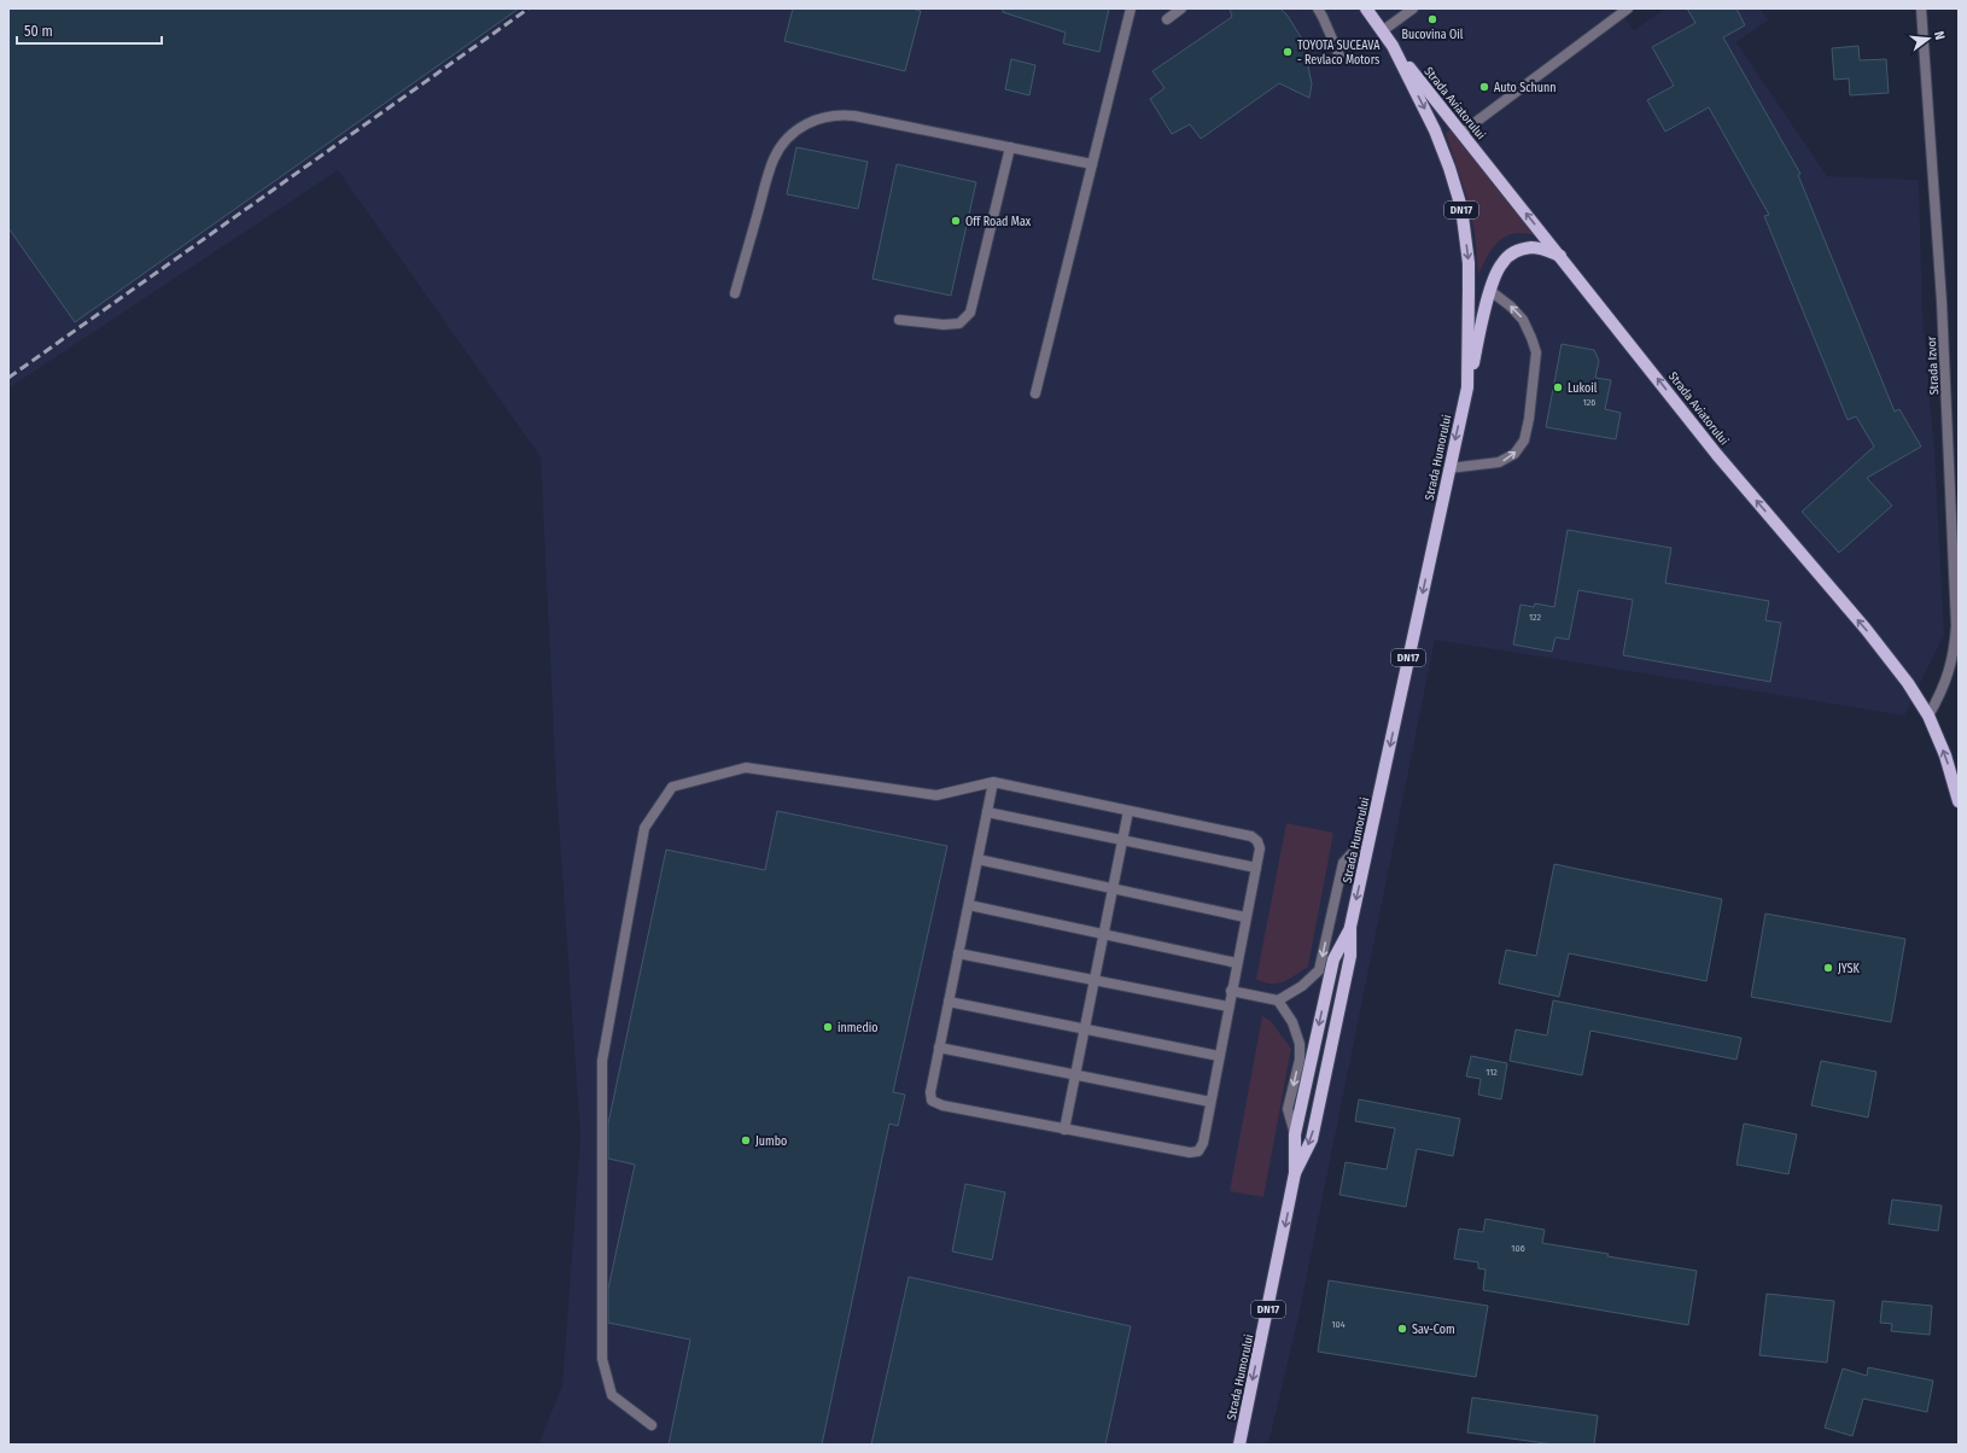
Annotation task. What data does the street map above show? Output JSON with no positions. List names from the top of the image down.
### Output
{
  "streets": {
    "main road": ["Strada Aviatorului", "DN17", "Strada Humorului"],
    "street": ["Strada Izvor"]
  },
  "crossings": [
    ["Strada Aviatorului", "Strada Izvor"],
    ["Strada Aviatorului", "Strada Humorului"]
  ],
  "one_way": ["Strada Aviatorului", "Strada Humorului"],
  "places": [
    "Bucovina Oil",
    "TOYOTA SUCEAVA - Revlaco Motors",
    "Auto Schunn",
    "Off Road Max",
    "Lukoil",
    "JYSK",
    "inmedio",
    "Jumbo",
    "Sav-Com"
  ],
  "house_numbers": [
    "126",
    "122",
    "112",
    "106",
    "104"
  ],
  "scale_bar": "50 m",
  "north": "right"
}
